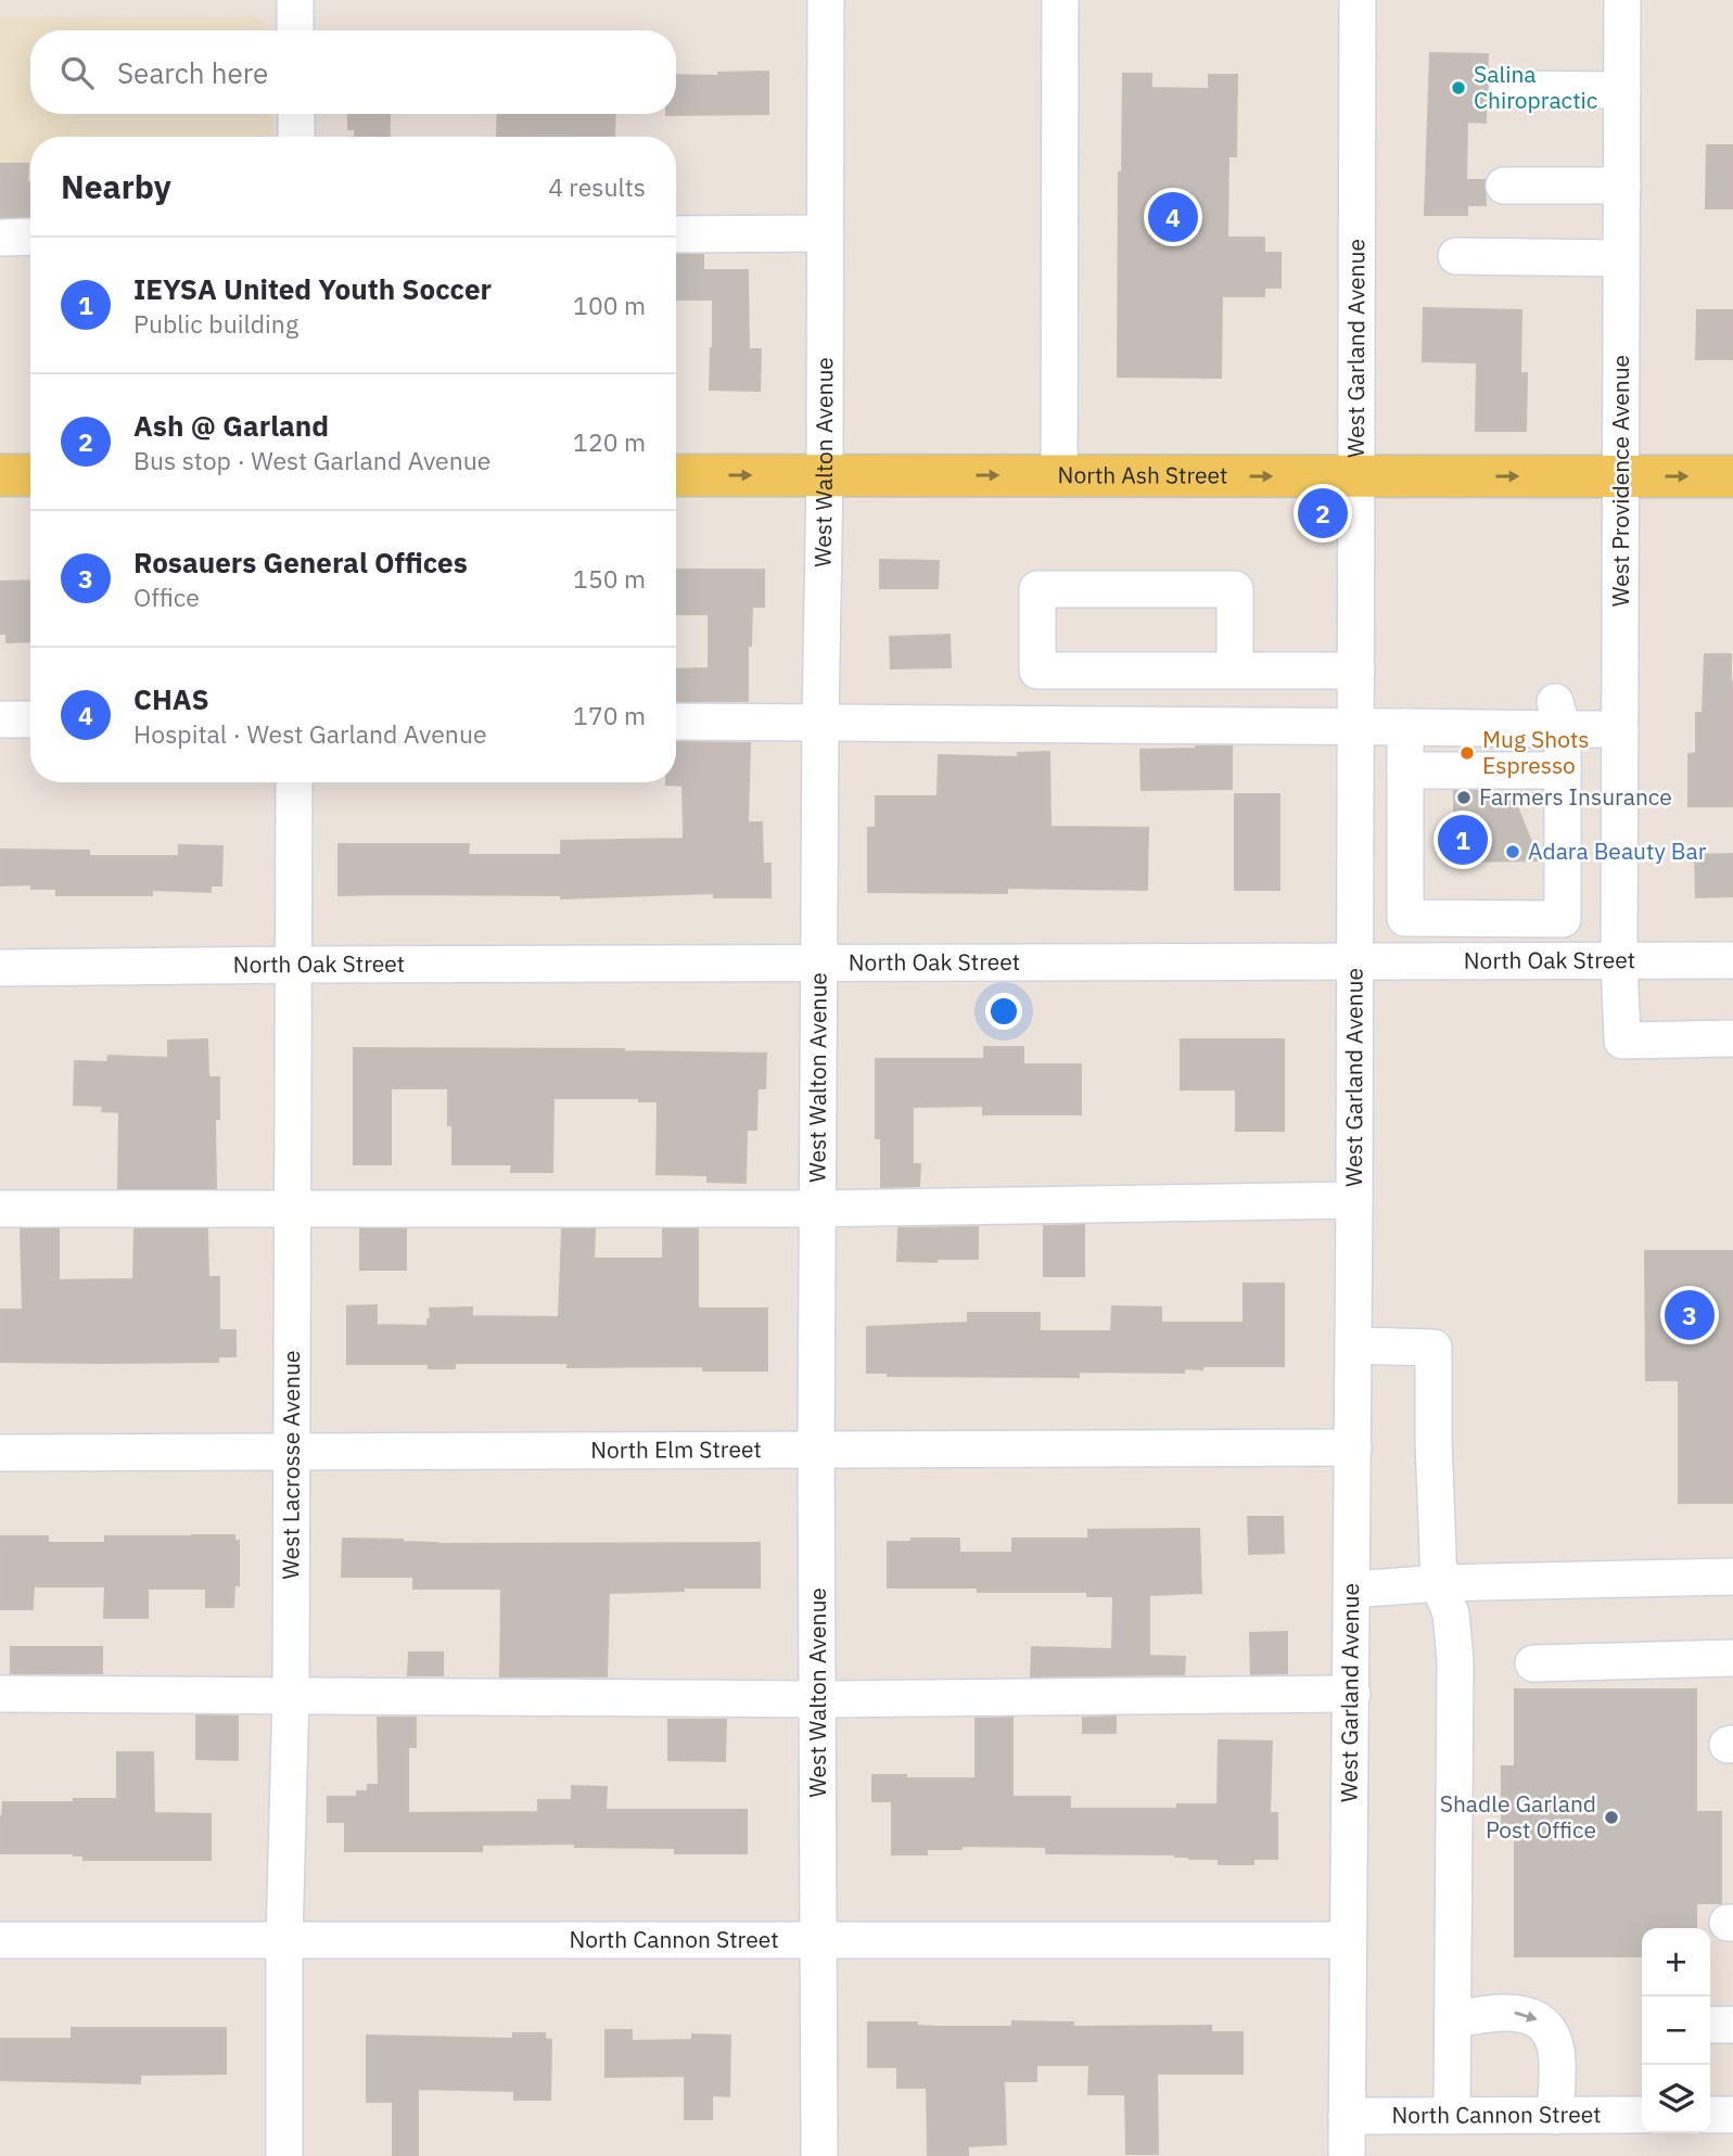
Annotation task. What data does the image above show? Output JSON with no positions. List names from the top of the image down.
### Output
{
  "streets": {
    "main road": ["North Ash Street"],
    "street": [
      "West Garland Avenue",
      "West Walton Avenue",
      "West Providence Avenue",
      "North Oak Street",
      "North Elm Street",
      "West Lacrosse Avenue",
      "North Cannon Street"
    ]
  },
  "crossings": [
    ["West Garland Avenue", "North Ash Street"],
    ["West Garland Avenue", "North Oak Street"],
    ["West Garland Avenue", "North Elm Street"],
    ["West Garland Avenue", "North Cannon Street"],
    ["West Walton Avenue", "North Ash Street"],
    ["West Walton Avenue", "North Oak Street"],
    ["West Walton Avenue", "North Elm Street"],
    ["West Walton Avenue", "North Cannon Street"],
    ["North Ash Street", "West Providence Avenue"],
    ["West Providence Avenue", "North Oak Street"],
    ["North Oak Street", "West Lacrosse Avenue"],
    ["North Elm Street", "West Lacrosse Avenue"],
    ["West Lacrosse Avenue", "North Cannon Street"]
  ],
  "one_way": ["North Ash Street"],
  "places": [
    "Salina Chiropractic",
    "Mug Shots Espresso",
    "Farmers Insurance",
    "Adara Beauty Bar",
    "Shadle Garland Post Office"
  ],
  "page": {
    "search": "Search here",
    "heading": ["Nearby", "4 results"],
    "pins": [
      "4",
      "2",
      "1",
      "3"
    ],
    "list": [
      {
        "mark": "1",
        "name": "IEYSA United Youth Soccer",
        "note": "Public building",
        "value": "100 m"
      },
      {
        "mark": "2",
        "name": "Ash @ Garland",
        "note": "Bus stop · West Garland Avenue",
        "value": "120 m"
      },
      {
        "mark": "3",
        "name": "Rosauers General Offices",
        "note": "Office",
        "value": "150 m"
      },
      {
        "mark": "4",
        "name": "CHAS",
        "note": "Hospital · West Garland Avenue",
        "value": "170 m"
      }
    ],
    "map_buttons": ["+", "−"]
  }
}
